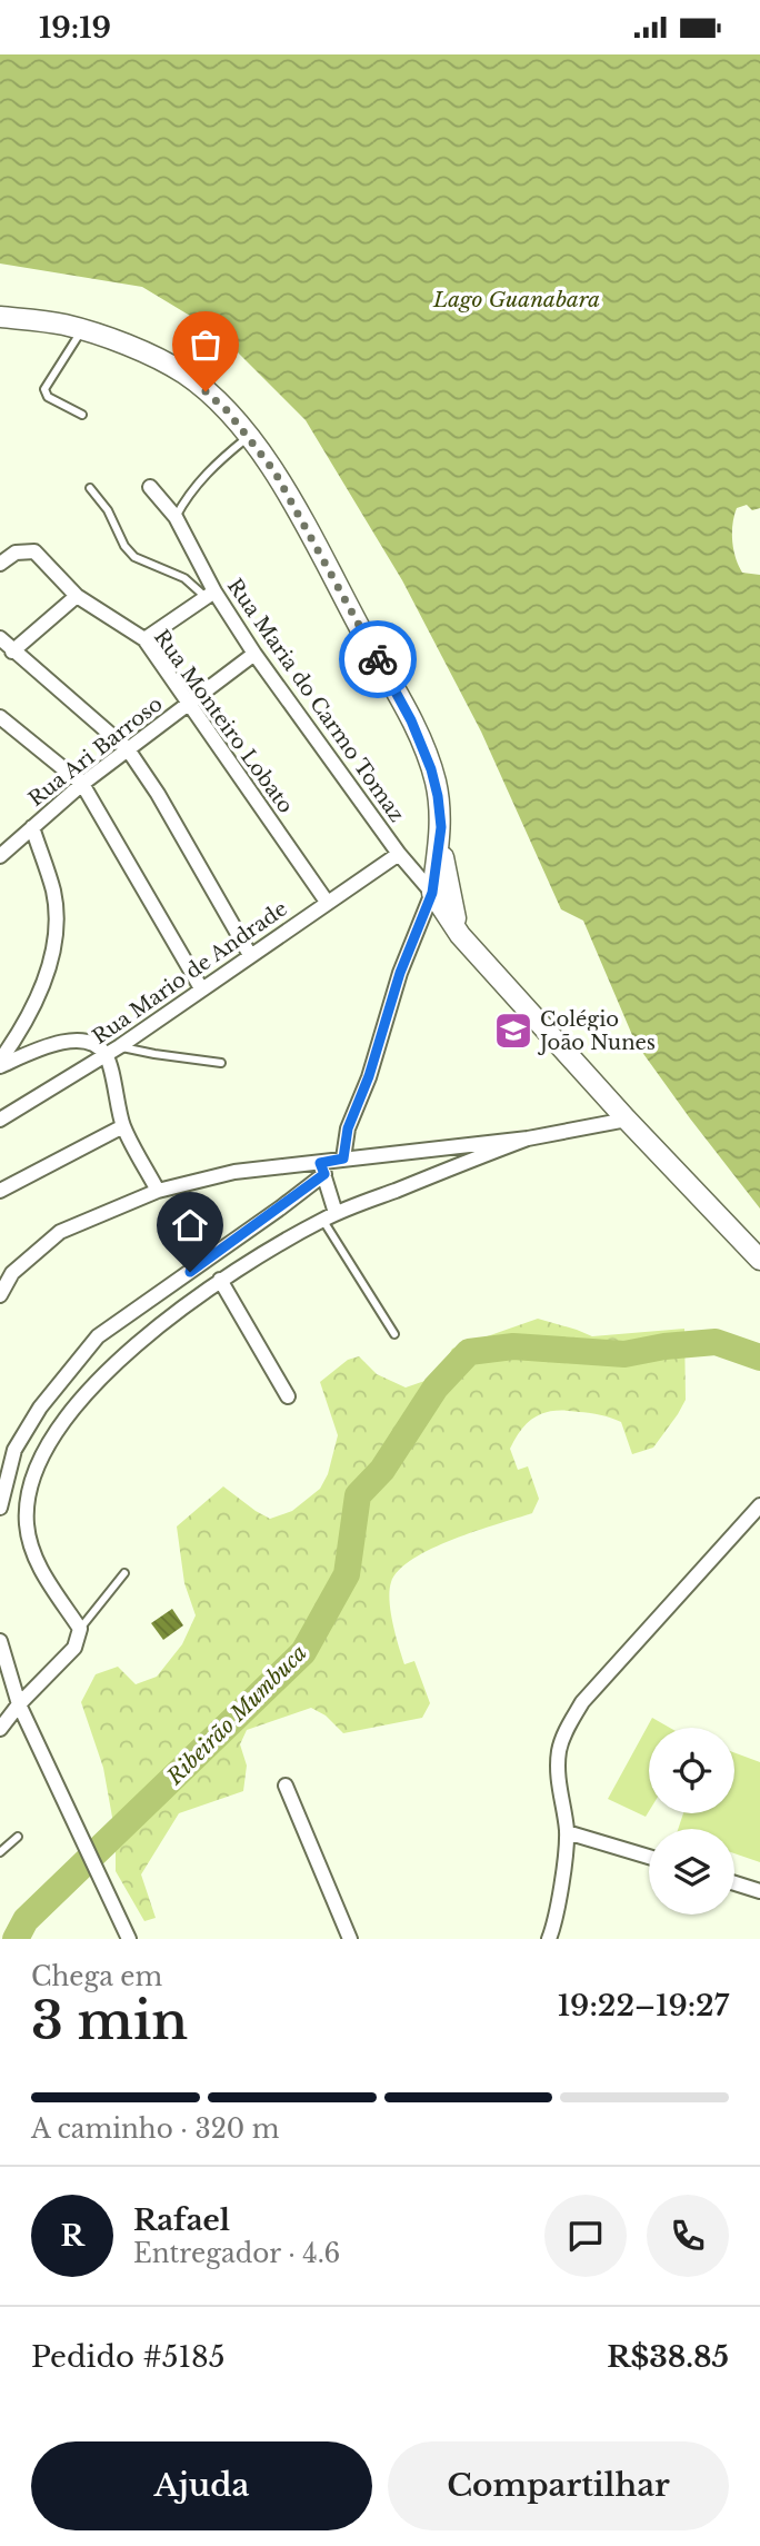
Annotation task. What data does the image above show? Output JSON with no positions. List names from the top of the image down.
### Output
{
  "streets": {
    "street": [
      "Rua Maria do Carmo Tomaz",
      "Rua Monteiro Lobato",
      "Rua Ari Barroso",
      "Rua Mario de Andrade"
    ]
  },
  "crossings": [
    ["Rua Maria do Carmo Tomaz", "Rua Ari Barroso"],
    ["Rua Maria do Carmo Tomaz", "Rua Mario de Andrade"],
    ["Rua Monteiro Lobato", "Rua Ari Barroso"],
    ["Rua Monteiro Lobato", "Rua Mario de Andrade"]
  ],
  "water": ["Lago Guanabara", "Ribeirão Mumbuca"],
  "places": {
    "school or university": ["Colégio João Nunes"]
  },
  "page": {
    "status": "19:19",
    "heading": ["3 min", "Chega em", "19:22–19:27"],
    "panel": [
      "Rafael",
      "Entregador · 4.6",
      "Pedido #5185",
      "R$38.85"
    ],
    "bar": "A caminho · 320 m",
    "round": "R",
    "buttons": ["Ajuda", "Compartilhar"]
  }
}
